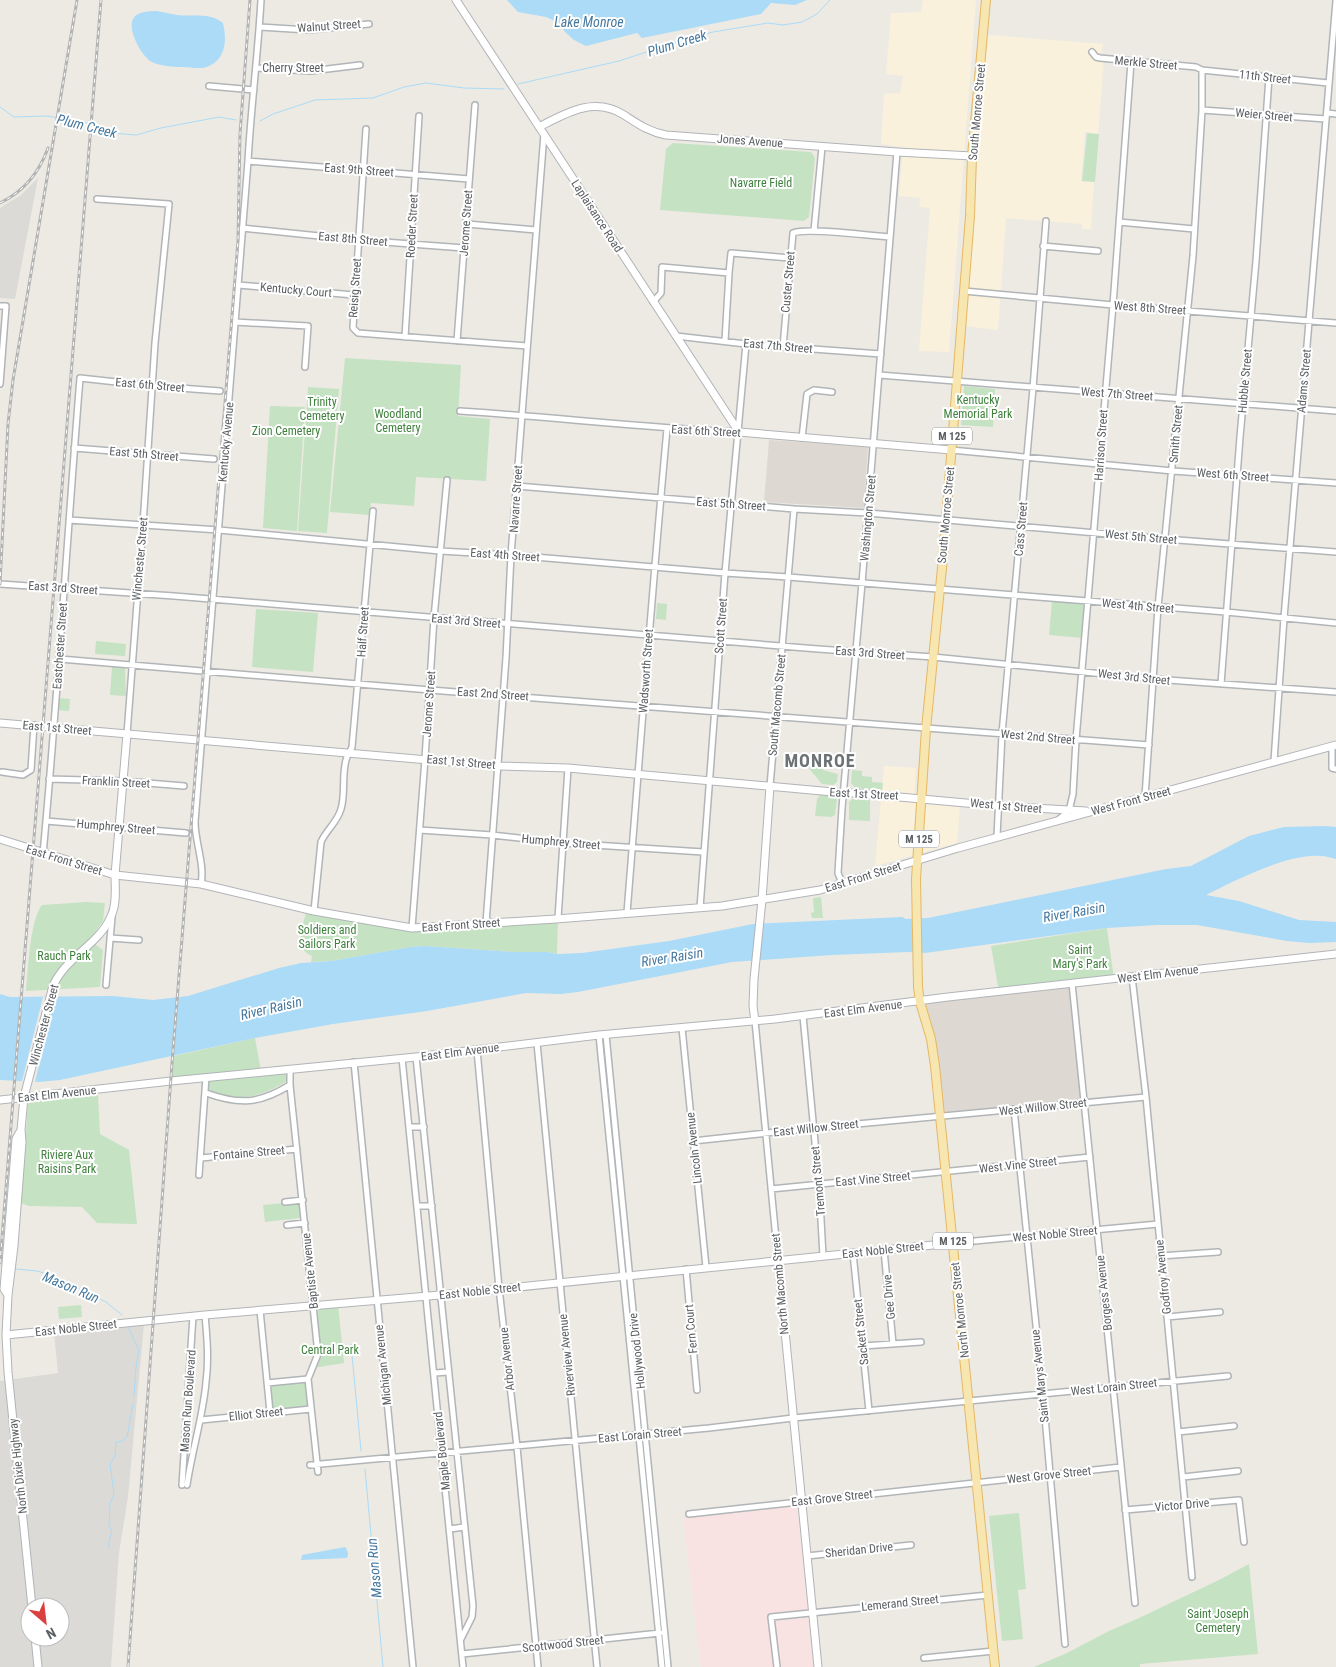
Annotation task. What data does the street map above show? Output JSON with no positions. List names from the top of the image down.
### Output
{
  "streets": {
    "main road": ["South Monroe Street", "M 125", "North Monroe Street"],
    "street": [
      "Walnut Street",
      "Merkle Street",
      "Cherry Street",
      "11th Street",
      "Weier Street",
      "Jones Avenue",
      "East 9th Street",
      "Laplaisance Road",
      "Jerome Street",
      "Roeder Street",
      "East 8th Street",
      "Custer Street",
      "Reisig Street",
      "Kentucky Court",
      "West 8th Street",
      "East 7th Street",
      "Hubble Street",
      "Adams Street",
      "East 6th Street",
      "West 7th Street",
      "Smith Street",
      "Kentucky Avenue",
      "Harrison Street",
      "East 5th Street",
      "West 6th Street",
      "Navarre Street",
      "Washington Street",
      "Cass Street",
      "West 5th Street",
      "East 4th Street",
      "Winchester Street",
      "East 3rd Street",
      "West 4th Street",
      "Scott Street",
      "Half Street",
      "Eastchester Street",
      "Wadsworth Street",
      "West 3rd Street",
      "East 2nd Street",
      "South Macomb Street",
      "East 1st Street",
      "West 2nd Street",
      "Franklin Street",
      "West Front Street",
      "West 1st Street",
      "Humphrey Street",
      "East Front Street",
      "West Elm Avenue",
      "East Elm Avenue",
      "West Willow Street",
      "East Willow Street",
      "Lincoln Avenue",
      "Fontaine Street",
      "West Vine Street",
      "East Vine Street",
      "Tremont Street",
      "West Noble Street",
      "East Noble Street",
      "Baptiste Avenue",
      "Godfroy Avenue",
      "North Macomb Street",
      "Borgess Avenue",
      "Gee Drive",
      "Fern Court",
      "Sackett Street",
      "Hollywood Drive",
      "Riverview Avenue",
      "Arbor Avenue",
      "Michigan Avenue",
      "Saint Marys Avenue",
      "West Lorain Street",
      "Mason Run Boulevard",
      "Elliot Street",
      "East Lorain Street",
      "Maple Boulevard",
      "North Dixie Highway",
      "West Grove Street",
      "East Grove Street",
      "Victor Drive",
      "Sheridan Drive",
      "Lemerand Street",
      "Scottwood Street"
    ]
  },
  "crossings": [
    ["Walnut Street", "Kentucky Avenue"],
    ["Merkle Street", "11th Street"],
    ["Merkle Street", "Smith Street"],
    ["Merkle Street", "Harrison Street"],
    ["Cherry Street", "Kentucky Avenue"],
    ["11th Street", "Hubble Street"],
    ["11th Street", "Adams Street"],
    ["11th Street", "Smith Street"],
    ["South Monroe Street", "Jones Avenue"],
    ["South Monroe Street", "West 8th Street"],
    ["South Monroe Street", "East 6th Street"],
    ["South Monroe Street", "West 7th Street"],
    ["South Monroe Street", "East 5th Street"],
    ["South Monroe Street", "West 6th Street"],
    ["South Monroe Street", "West 5th Street"],
    ["South Monroe Street", "East 4th Street"],
    ["South Monroe Street", "East 3rd Street"],
    ["South Monroe Street", "West 4th Street"],
    ["South Monroe Street", "West 3rd Street"],
    ["South Monroe Street", "East 2nd Street"],
    ["South Monroe Street", "East 1st Street"],
    ["South Monroe Street", "West 2nd Street"],
    ["South Monroe Street", "West 1st Street"],
    ["South Monroe Street", "East Front Street"],
    ["South Monroe Street", "North Monroe Street"],
    ["Weier Street", "Hubble Street"],
    ["Weier Street", "Adams Street"],
    ["Weier Street", "Smith Street"],
    ["Jones Avenue", "Laplaisance Road"],
    ["Jones Avenue", "Washington Street"],
    ["East 9th Street", "Jerome Street"],
    ["East 9th Street", "Roeder Street"],
    ["East 9th Street", "Reisig Street"],
    ["East 9th Street", "Kentucky Avenue"],
    ["Laplaisance Road", "East 7th Street"],
    ["Laplaisance Road", "East 6th Street"],
    ["Laplaisance Road", "Navarre Street"],
    ["Laplaisance Road", "Scott Street"],
    ["Jerome Street", "East 8th Street"],
    ["Jerome Street", "East 4th Street"],
    ["Jerome Street", "East 3rd Street"],
    ["Jerome Street", "East 2nd Street"],
    ["Jerome Street", "East 1st Street"],
    ["Jerome Street", "Humphrey Street"],
    ["Jerome Street", "East Front Street"],
    ["Roeder Street", "East 8th Street"],
    ["Roeder Street", "Reisig Street"],
    ["East 8th Street", "Reisig Street"],
    ["East 8th Street", "Kentucky Avenue"],
    ["Custer Street", "East 7th Street"],
    ["Reisig Street", "Kentucky Court"],
    ["Kentucky Court", "Kentucky Avenue"],
    ["West 8th Street", "Hubble Street"],
    ["West 8th Street", "Adams Street"],
    ["West 8th Street", "Smith Street"],
    ["West 8th Street", "Harrison Street"],
    ["West 8th Street", "Cass Street"],
    ["East 7th Street", "Washington Street"],
    ["East 7th Street", "Scott Street"],
    ["Hubble Street", "West 7th Street"],
    ["Hubble Street", "West 6th Street"],
    ["Hubble Street", "West 5th Street"],
    ["Hubble Street", "West 4th Street"],
    ["Hubble Street", "West 3rd Street"],
    ["Adams Street", "West 7th Street"],
    ["Adams Street", "West 6th Street"],
    ["Adams Street", "West 5th Street"],
    ["Adams Street", "West 4th Street"],
    ["Adams Street", "West 3rd Street"],
    ["Adams Street", "West Front Street"],
    ["East 6th Street", "West 6th Street"],
    ["East 6th Street", "Navarre Street"],
    ["East 6th Street", "Washington Street"],
    ["East 6th Street", "Winchester Street"],
    ["East 6th Street", "Scott Street"],
    ["East 6th Street", "Eastchester Street"],
    ["East 6th Street", "Wadsworth Street"],
    ["West 7th Street", "Smith Street"],
    ["West 7th Street", "Harrison Street"],
    ["West 7th Street", "Cass Street"],
    ["Smith Street", "West 6th Street"],
    ["Smith Street", "West 5th Street"],
    ["Smith Street", "West 4th Street"],
    ["Smith Street", "West 3rd Street"],
    ["Smith Street", "West 2nd Street"],
    ["Smith Street", "West Front Street"],
    ["Kentucky Avenue", "East 4th Street"],
    ["Kentucky Avenue", "East 3rd Street"],
    ["Kentucky Avenue", "East 2nd Street"],
    ["Kentucky Avenue", "East 1st Street"],
    ["Kentucky Avenue", "East Front Street"],
    ["Harrison Street", "West 6th Street"],
    ["Harrison Street", "West 5th Street"],
    ["Harrison Street", "West 4th Street"],
    ["Harrison Street", "West 3rd Street"],
    ["Harrison Street", "West 2nd Street"],
    ["Harrison Street", "West 1st Street"],
    ["East 5th Street", "Navarre Street"],
    ["East 5th Street", "Washington Street"],
    ["East 5th Street", "West 5th Street"],
    ["East 5th Street", "Winchester Street"],
    ["East 5th Street", "Scott Street"],
    ["East 5th Street", "Eastchester Street"],
    ["East 5th Street", "Wadsworth Street"],
    ["East 5th Street", "South Macomb Street"],
    ["West 6th Street", "Cass Street"],
    ["Navarre Street", "East 4th Street"],
    ["Navarre Street", "East 3rd Street"],
    ["Navarre Street", "East 2nd Street"],
    ["Navarre Street", "East 1st Street"],
    ["Navarre Street", "Humphrey Street"],
    ["Navarre Street", "East Front Street"],
    ["Washington Street", "East 4th Street"],
    ["Washington Street", "East 3rd Street"],
    ["Washington Street", "East 2nd Street"],
    ["Washington Street", "East 1st Street"],
    ["Washington Street", "East Front Street"],
    ["Cass Street", "West 5th Street"],
    ["Cass Street", "West 4th Street"],
    ["Cass Street", "West 3rd Street"],
    ["Cass Street", "West 2nd Street"],
    ["Cass Street", "West Front Street"],
    ["Cass Street", "West 1st Street"],
    ["East 4th Street", "Winchester Street"],
    ["East 4th Street", "West 4th Street"],
    ["East 4th Street", "Scott Street"],
    ["East 4th Street", "Half Street"],
    ["East 4th Street", "Eastchester Street"],
    ["East 4th Street", "Wadsworth Street"],
    ["East 4th Street", "South Macomb Street"],
    ["Winchester Street", "East 3rd Street"],
    ["Winchester Street", "East 2nd Street"],
    ["Winchester Street", "East 1st Street"],
    ["Winchester Street", "Franklin Street"],
    ["Winchester Street", "Humphrey Street"],
    ["Winchester Street", "East Front Street"],
    ["Winchester Street", "East Elm Avenue"],
    ["Winchester Street", "North Dixie Highway"],
    ["East 3rd Street", "Scott Street"],
    ["East 3rd Street", "Half Street"],
    ["East 3rd Street", "Eastchester Street"],
    ["East 3rd Street", "Wadsworth Street"],
    ["East 3rd Street", "West 3rd Street"],
    ["East 3rd Street", "South Macomb Street"],
    ["Scott Street", "East 2nd Street"],
    ["Scott Street", "East 1st Street"],
    ["Scott Street", "Humphrey Street"],
    ["Scott Street", "East Front Street"],
    ["Half Street", "East 2nd Street"],
    ["Half Street", "East 1st Street"],
    ["Half Street", "East Front Street"],
    ["Eastchester Street", "East 2nd Street"],
    ["Eastchester Street", "East 1st Street"],
    ["Eastchester Street", "Franklin Street"],
    ["Eastchester Street", "Humphrey Street"],
    ["Eastchester Street", "East Front Street"],
    ["Wadsworth Street", "East 2nd Street"],
    ["Wadsworth Street", "East 1st Street"],
    ["Wadsworth Street", "Humphrey Street"],
    ["Wadsworth Street", "East Front Street"],
    ["East 2nd Street", "South Macomb Street"],
    ["East 2nd Street", "West 2nd Street"],
    ["South Macomb Street", "East 1st Street"],
    ["South Macomb Street", "East Front Street"],
    ["South Macomb Street", "North Macomb Street"],
    ["East 1st Street", "West 1st Street"],
    ["West Front Street", "West 1st Street"],
    ["West Front Street", "East Front Street"],
    ["East Front Street", "North Macomb Street"],
    ["West Elm Avenue", "East Elm Avenue"],
    ["West Elm Avenue", "Godfroy Avenue"],
    ["West Elm Avenue", "Borgess Avenue"],
    ["West Elm Avenue", "North Monroe Street"],
    ["East Elm Avenue", "Lincoln Avenue"],
    ["East Elm Avenue", "Tremont Street"],
    ["East Elm Avenue", "Baptiste Avenue"],
    ["East Elm Avenue", "North Macomb Street"],
    ["East Elm Avenue", "North Monroe Street"],
    ["East Elm Avenue", "Hollywood Drive"],
    ["East Elm Avenue", "Riverview Avenue"],
    ["East Elm Avenue", "Arbor Avenue"],
    ["East Elm Avenue", "Michigan Avenue"],
    ["East Elm Avenue", "Maple Boulevard"],
    ["East Elm Avenue", "North Dixie Highway"],
    ["West Willow Street", "East Willow Street"],
    ["West Willow Street", "Godfroy Avenue"],
    ["West Willow Street", "Borgess Avenue"],
    ["West Willow Street", "North Monroe Street"],
    ["West Willow Street", "Saint Marys Avenue"],
    ["East Willow Street", "Lincoln Avenue"],
    ["East Willow Street", "Tremont Street"],
    ["East Willow Street", "North Macomb Street"],
    ["East Willow Street", "North Monroe Street"],
    ["Lincoln Avenue", "East Noble Street"],
    ["Fontaine Street", "Baptiste Avenue"],
    ["West Vine Street", "East Vine Street"],
    ["West Vine Street", "Borgess Avenue"],
    ["West Vine Street", "North Monroe Street"],
    ["West Vine Street", "Saint Marys Avenue"],
    ["East Vine Street", "Tremont Street"],
    ["East Vine Street", "North Macomb Street"],
    ["East Vine Street", "North Monroe Street"],
    ["Tremont Street", "East Noble Street"],
    ["West Noble Street", "East Noble Street"],
    ["West Noble Street", "Godfroy Avenue"],
    ["West Noble Street", "Borgess Avenue"],
    ["West Noble Street", "North Monroe Street"],
    ["West Noble Street", "Saint Marys Avenue"],
    ["East Noble Street", "Baptiste Avenue"],
    ["East Noble Street", "North Macomb Street"],
    ["East Noble Street", "Gee Drive"],
    ["East Noble Street", "North Monroe Street"],
    ["East Noble Street", "Fern Court"],
    ["East Noble Street", "Sackett Street"],
    ["East Noble Street", "Hollywood Drive"],
    ["East Noble Street", "Riverview Avenue"],
    ["East Noble Street", "Arbor Avenue"],
    ["East Noble Street", "Michigan Avenue"],
    ["East Noble Street", "Mason Run Boulevard"],
    ["East Noble Street", "Maple Boulevard"],
    ["East Noble Street", "North Dixie Highway"],
    ["Baptiste Avenue", "Elliot Street"],
    ["Baptiste Avenue", "East Lorain Street"],
    ["Godfroy Avenue", "West Lorain Street"],
    ["Godfroy Avenue", "Victor Drive"],
    ["North Macomb Street", "East Lorain Street"],
    ["North Macomb Street", "East Grove Street"],
    ["North Macomb Street", "Sheridan Drive"],
    ["North Macomb Street", "Lemerand Street"],
    ["Borgess Avenue", "West Lorain Street"],
    ["Borgess Avenue", "West Grove Street"],
    ["Borgess Avenue", "Victor Drive"],
    ["North Monroe Street", "West Lorain Street"],
    ["North Monroe Street", "East Lorain Street"],
    ["North Monroe Street", "West Grove Street"],
    ["North Monroe Street", "East Grove Street"],
    ["North Monroe Street", "Lemerand Street"],
    ["Sackett Street", "East Lorain Street"],
    ["Hollywood Drive", "East Lorain Street"],
    ["Hollywood Drive", "Scottwood Street"],
    ["Riverview Avenue", "East Lorain Street"],
    ["Riverview Avenue", "Scottwood Street"],
    ["Arbor Avenue", "East Lorain Street"],
    ["Arbor Avenue", "Scottwood Street"],
    ["Michigan Avenue", "East Lorain Street"],
    ["Saint Marys Avenue", "West Lorain Street"],
    ["Saint Marys Avenue", "West Grove Street"],
    ["West Lorain Street", "East Lorain Street"],
    ["Mason Run Boulevard", "Elliot Street"],
    ["East Lorain Street", "Maple Boulevard"],
    ["Maple Boulevard", "Scottwood Street"],
    ["West Grove Street", "East Grove Street"]
  ],
  "districts": ["MONROE"],
  "water": [
    "Lake Monroe",
    "Plum Creek",
    "River Raisin",
    "Mason Run"
  ],
  "parks": [
    "Navarre Field",
    "Kentucky Memorial Park",
    "Trinity Cemetery",
    "Woodland Cemetery",
    "Zion Cemetery",
    "Soldiers and Sailors Park",
    "Saint Mary's Park",
    "Rauch Park",
    "Riviere Aux Raisins Park",
    "Central Park",
    "Saint Joseph Cemetery"
  ],
  "north": "bottom right"
}
